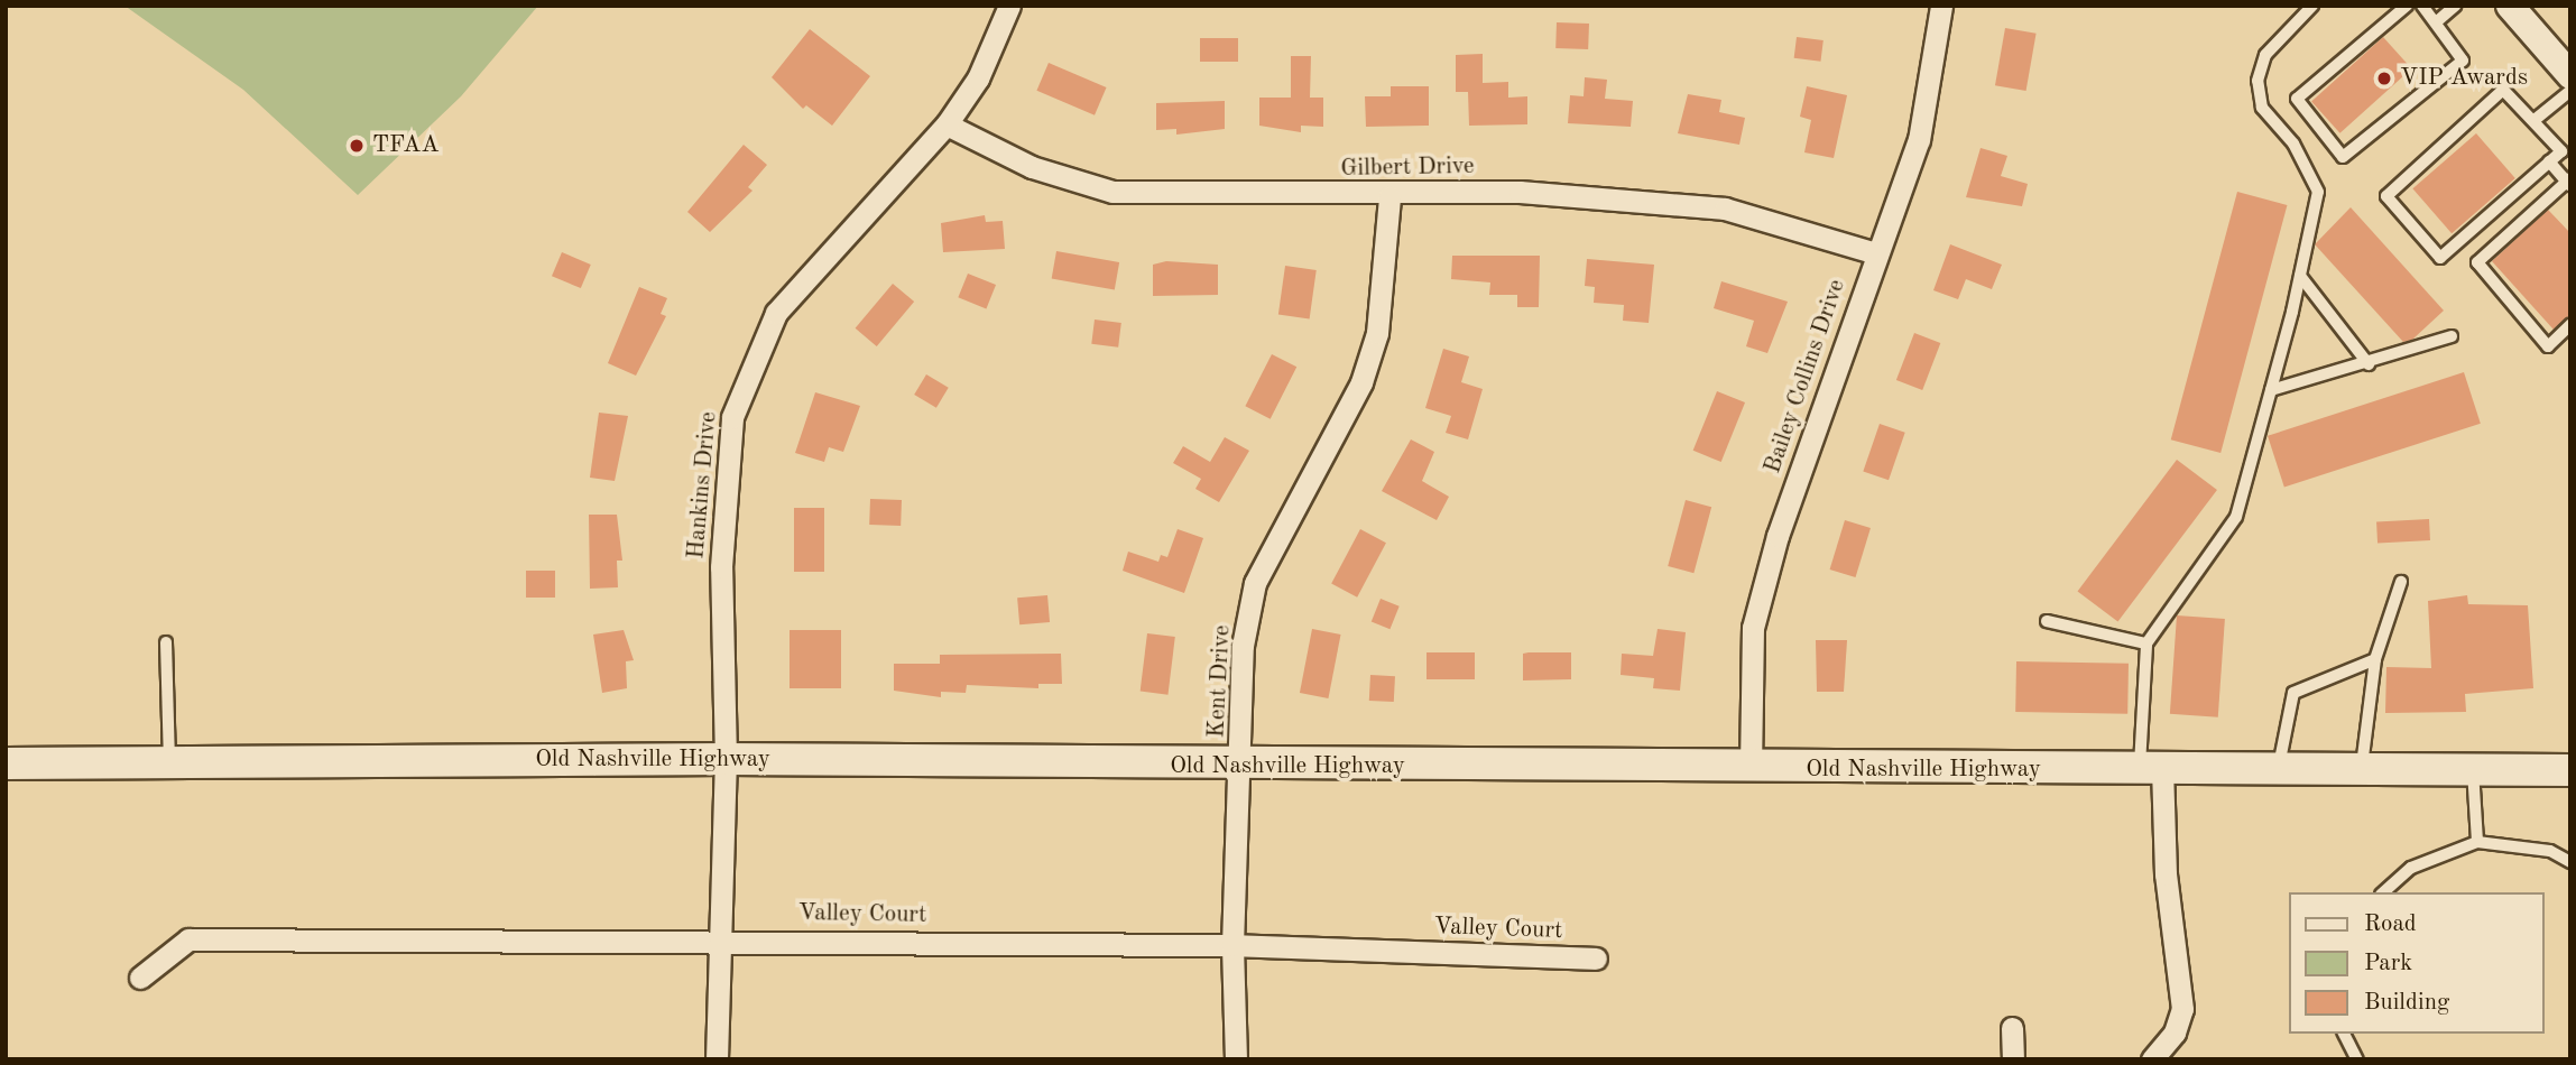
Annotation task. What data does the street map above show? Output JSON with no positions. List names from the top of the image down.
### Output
{
  "streets": {
    "main road": ["Old Nashville Highway"],
    "street": [
      "Gilbert Drive",
      "Bailey Collins Drive",
      "Hankins Drive",
      "Kent Drive",
      "Valley Court"
    ]
  },
  "crossings": [
    ["Gilbert Drive", "Bailey Collins Drive"],
    ["Gilbert Drive", "Hankins Drive"],
    ["Gilbert Drive", "Kent Drive"],
    ["Bailey Collins Drive", "Old Nashville Highway"],
    ["Hankins Drive", "Old Nashville Highway"],
    ["Hankins Drive", "Valley Court"],
    ["Kent Drive", "Old Nashville Highway"],
    ["Kent Drive", "Valley Court"]
  ],
  "places": ["VIP Awards", "TFAA"],
  "legend": ["Road", "Park", "Building"]
}
